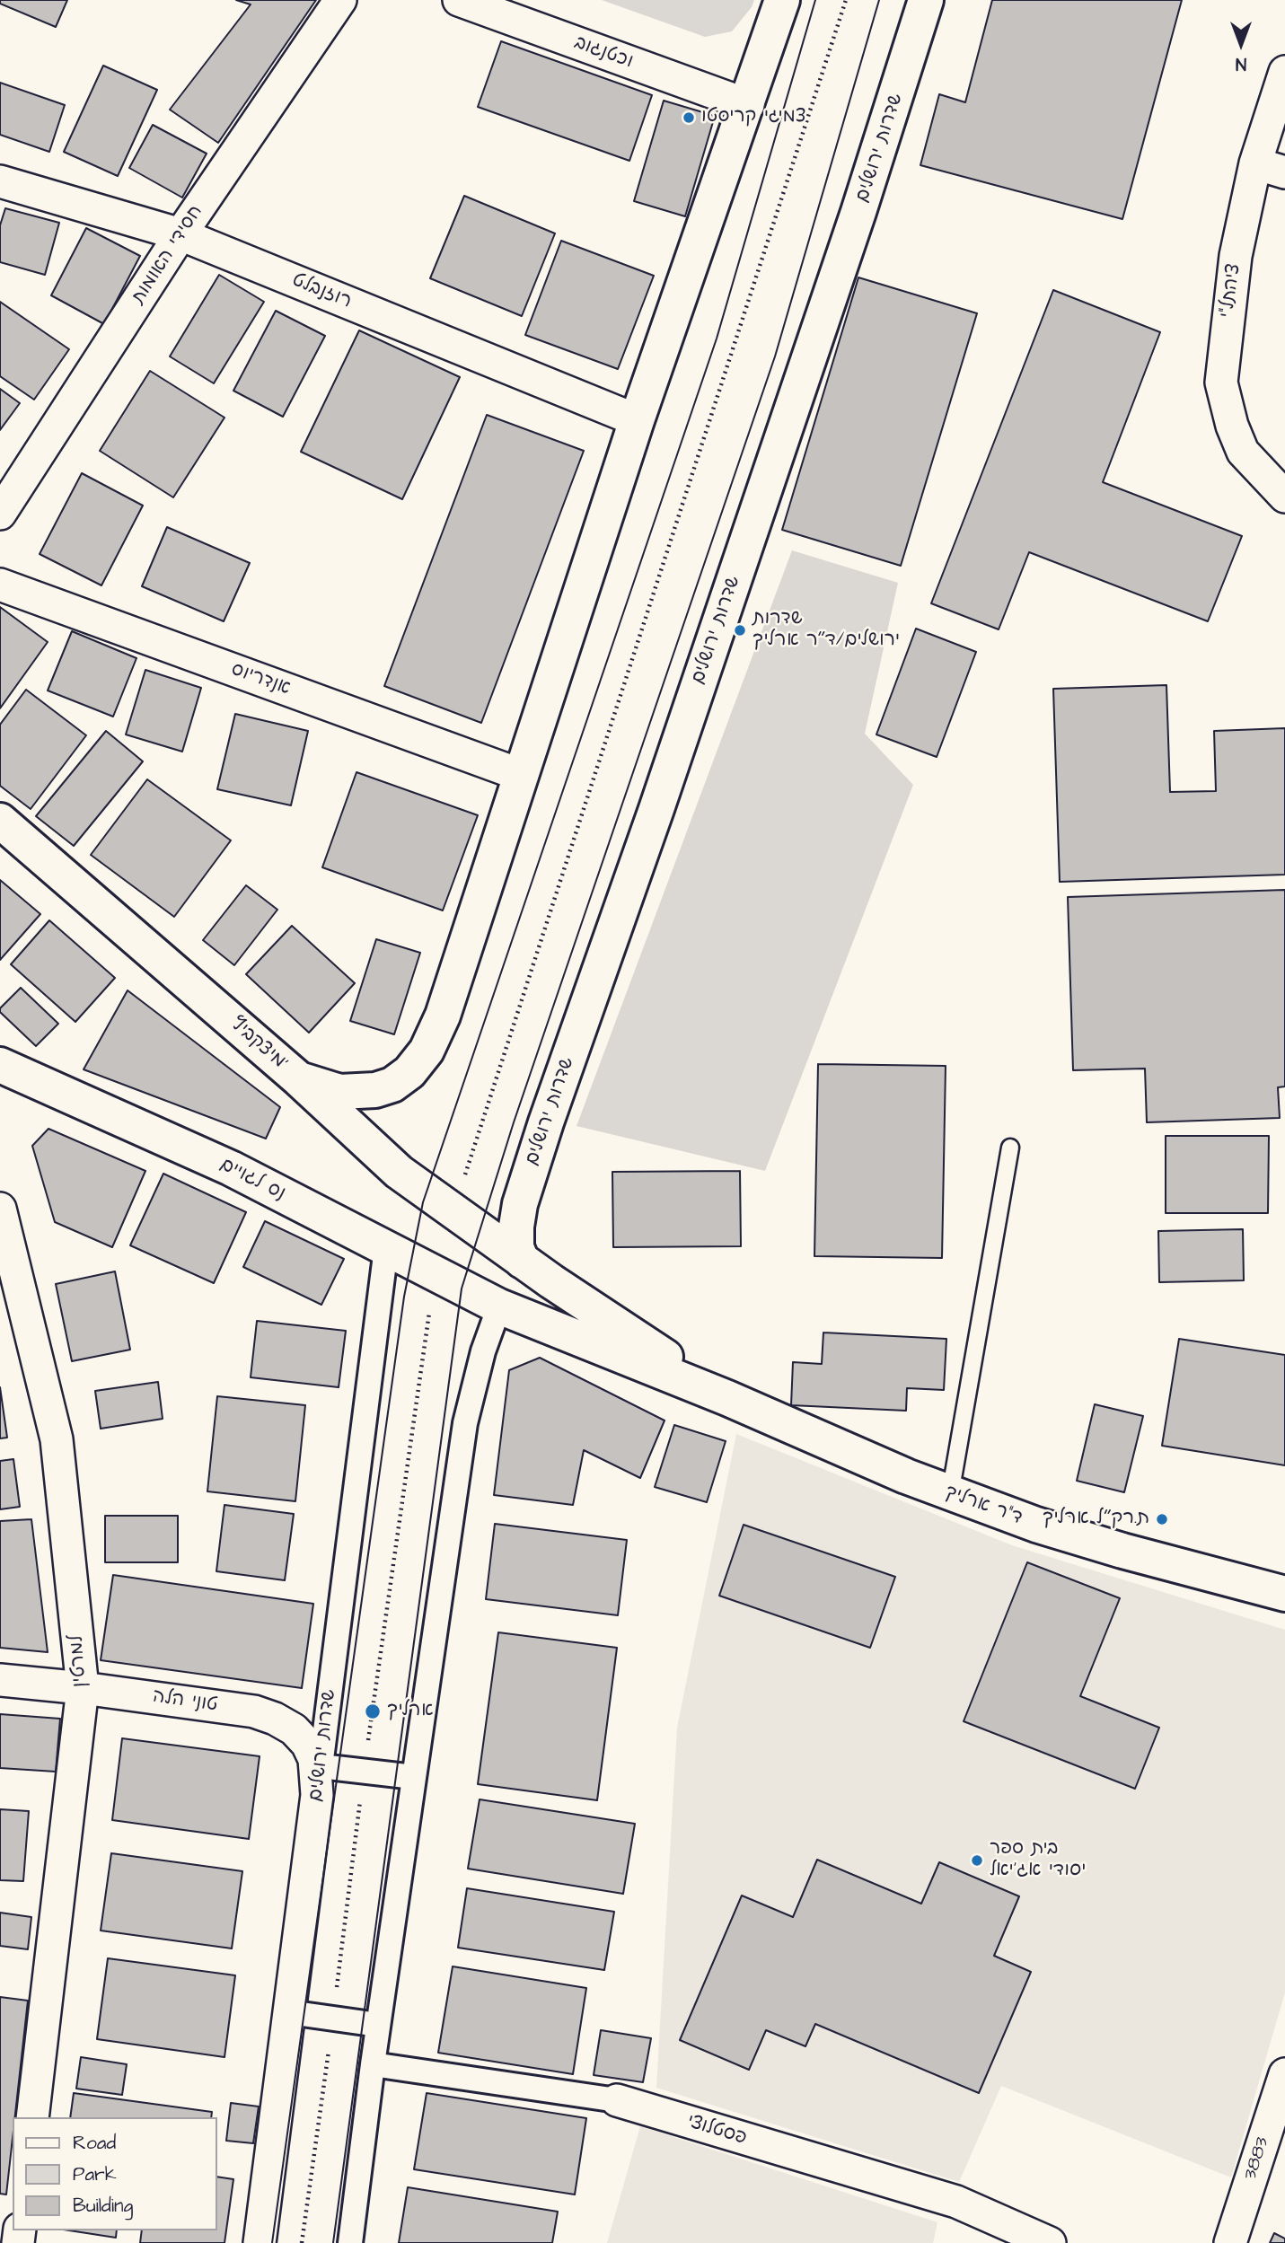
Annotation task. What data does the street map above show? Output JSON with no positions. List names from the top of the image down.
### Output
{
  "streets": {
    "street": [
      "וכטנגוב",
      "שדרות ירושלים",
      "חסידי האומות",
      "ציהתל\"י",
      "רוזנבלט",
      "אנדריוס",
      "מיצקביץ'",
      "נס לגויים",
      "ד\"ר ארליך",
      "למרטין",
      "טוני הלה",
      "פסטלוצי",
      "3883"
    ]
  },
  "crossings": [
    ["שדרות ירושלים", "מיצקביץ'"],
    ["שדרות ירושלים", "נס לגויים"],
    ["שדרות ירושלים", "ד\"ר ארליך"],
    ["שדרות ירושלים", "טוני הלה"],
    ["חסידי האומות", "רוזנבלט"],
    ["מיצקביץ'", "ד\"ר ארליך"],
    ["נס לגויים", "ד\"ר ארליך"],
    ["למרטין", "טוני הלה"]
  ],
  "places": [
    "צמיגי קריסטו",
    "שדרות ירושלים/ד״ר ארליך",
    "ת.רק״ל ארליך",
    "ארליך",
    "בית ספר יסודי אג'יאל"
  ],
  "legend": ["Road", "Park", "Building"],
  "north": "bottom"
}
